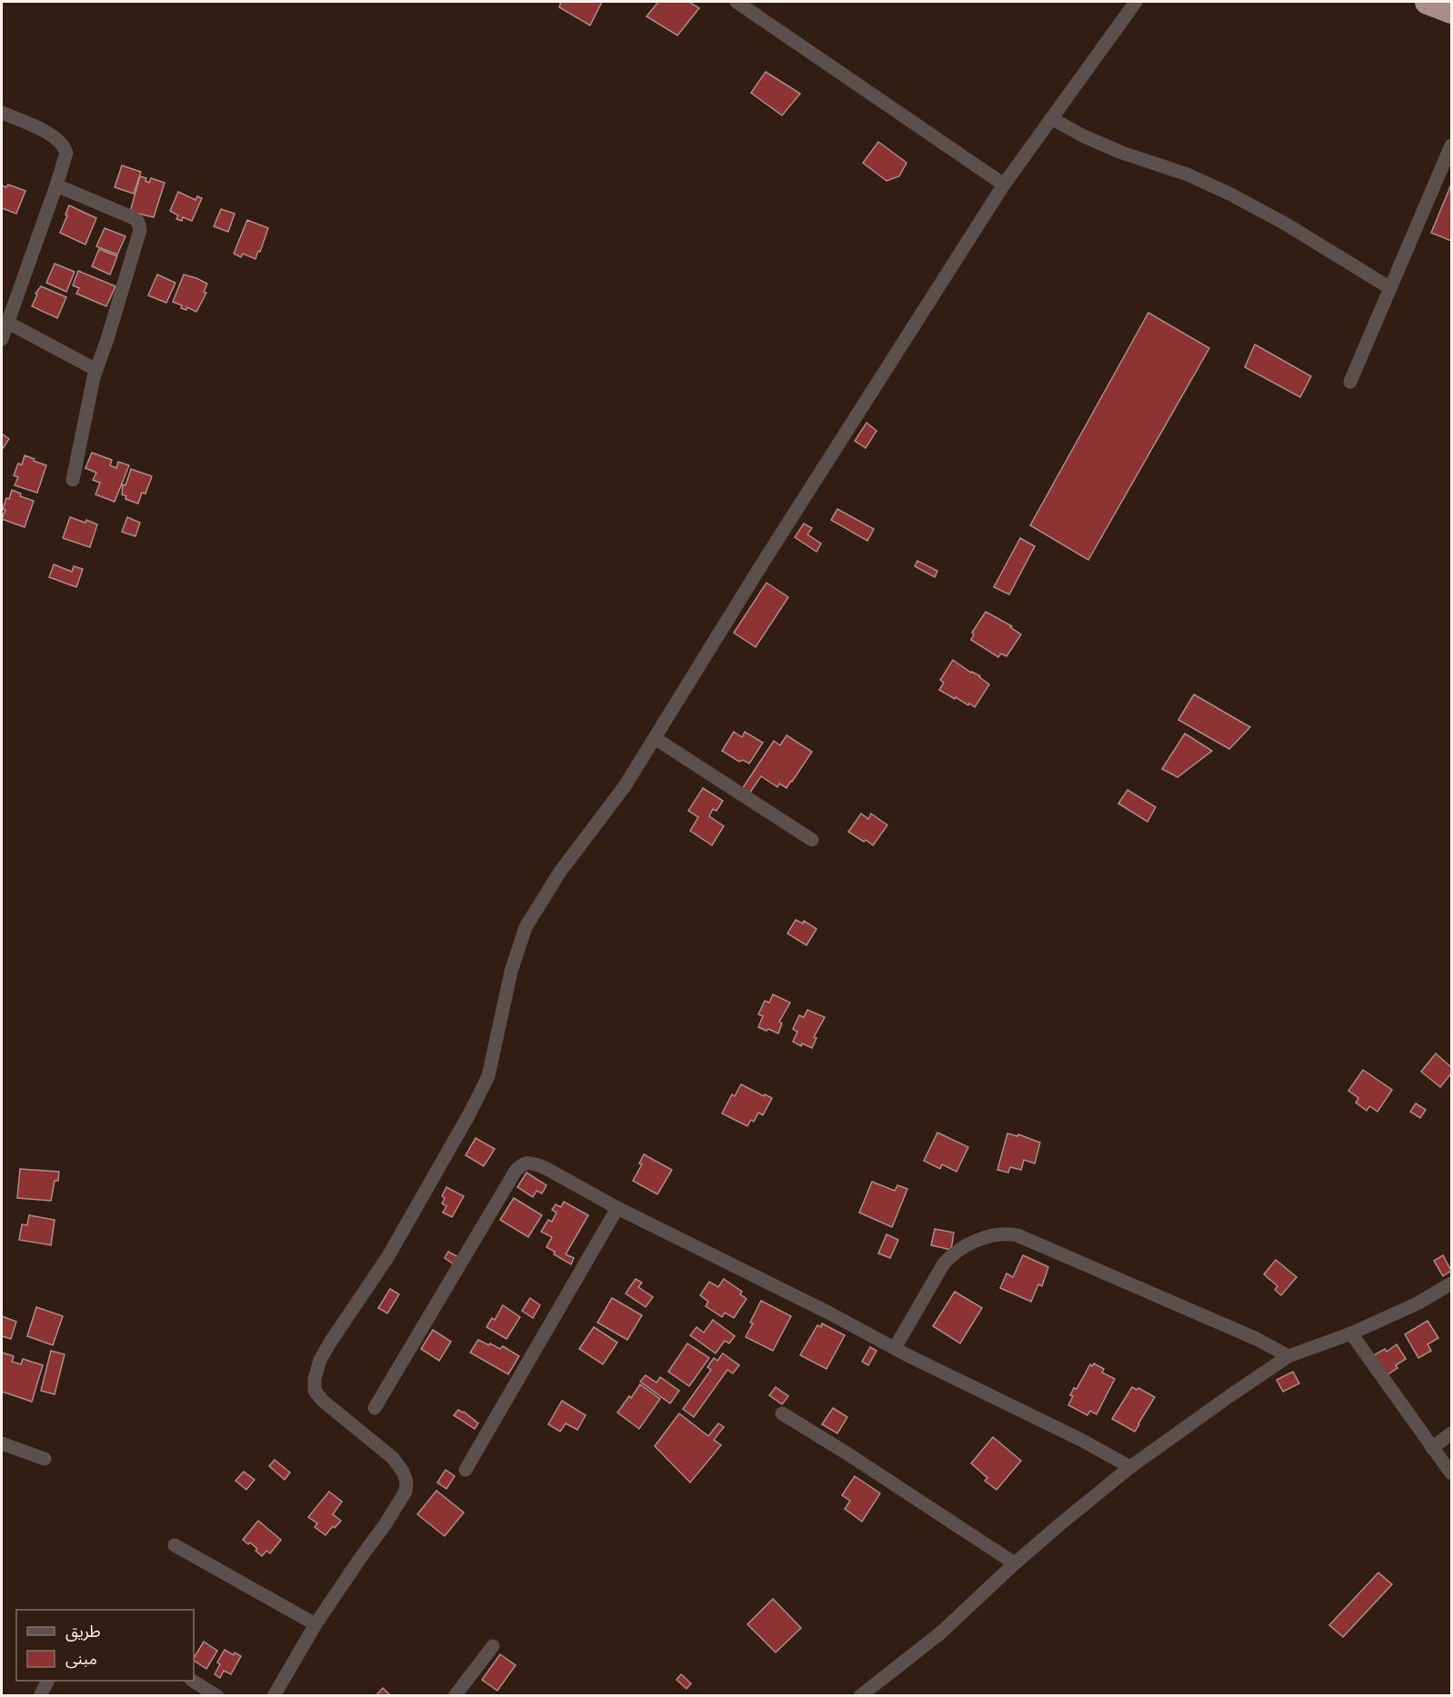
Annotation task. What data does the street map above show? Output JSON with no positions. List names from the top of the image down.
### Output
{
  "legend": ["طريق", "مبنى"]
}
